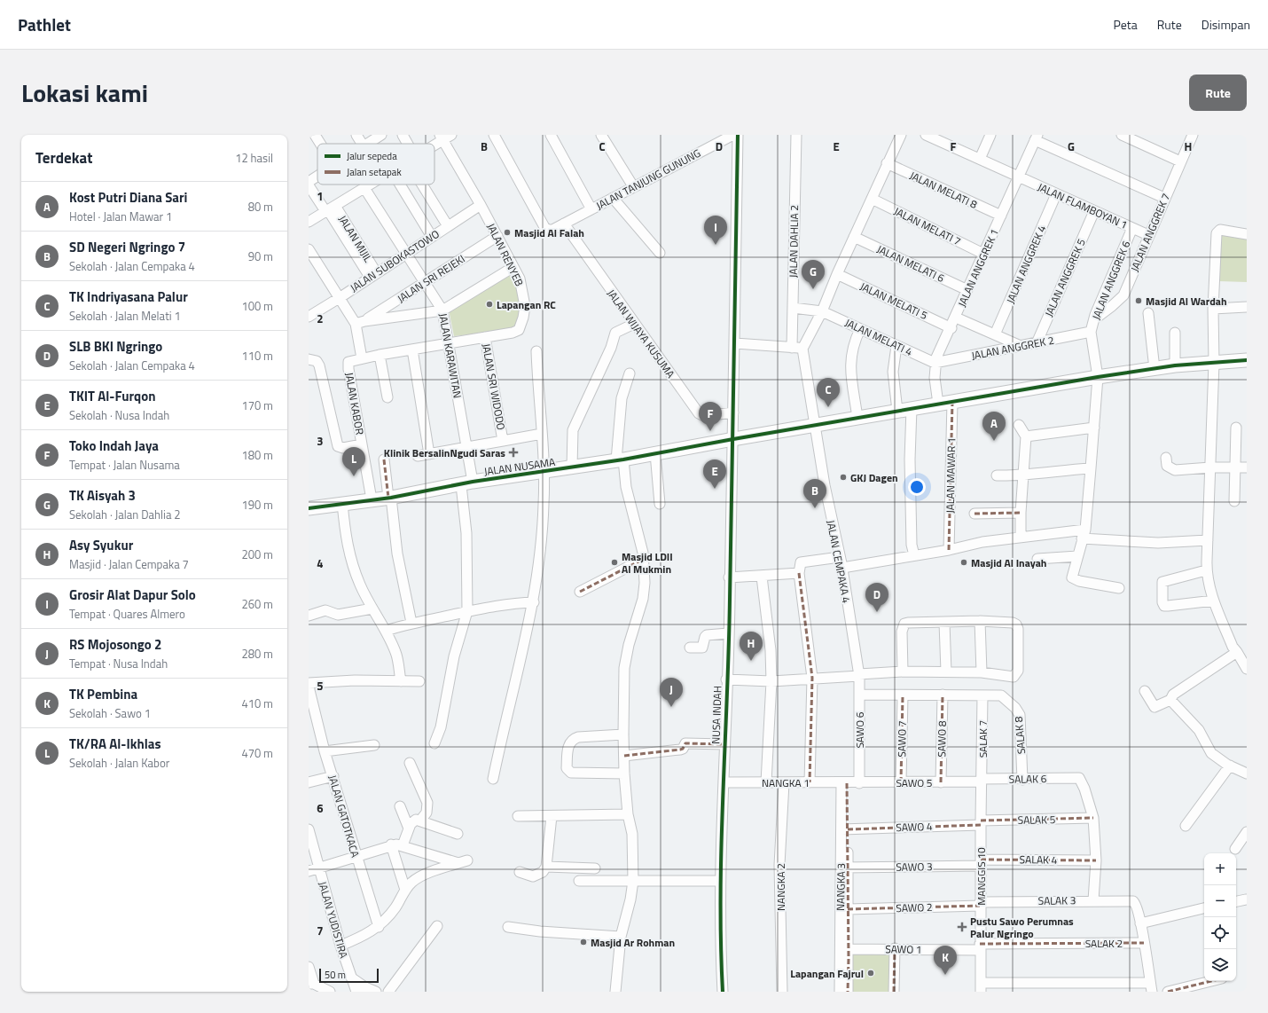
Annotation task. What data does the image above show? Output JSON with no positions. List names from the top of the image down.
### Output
{
  "streets": {
    "street": [
      "JALAN TANJUNG GUNUNG",
      "JALAN MELATI 8",
      "JALAN FLAMBOYAN 1",
      "JALAN MELATI 7",
      "JALAN ANGGREK 7",
      "JALAN DAHLIA 2",
      "JALAN RENYEB",
      "JALAN SUBOKASTOWO",
      "JALAN MELATI 6",
      "JALAN ANGGREK 4",
      "JALAN ANGGREK 1",
      "JALAN ANGGREK 5",
      "JALAN SRI REJEKI",
      "JALAN ANGGREK 6",
      "JALAN MELATI 5",
      "JALAN WIJAYA KUSUMA",
      "JALAN MELATI 4",
      "JALAN ANGGREK 2",
      "JALAN KARAWITAN",
      "JALAN SRI WIDODO",
      "JALAN KABOR",
      "JALAN NUSAMA",
      "JALAN MAWAR 1",
      "JALAN CEMPAKA 4",
      "NUSA INDAH",
      "SAWO 6",
      "SALAK 8",
      "SAWO 7",
      "SAWO 8",
      "SALAK 7",
      "SALAK 6",
      "NANGKA 1",
      "SAWO 5",
      "JALAN GATOTKACA",
      "SALAK 5",
      "SAWO 4",
      "SALAK 4",
      "SAWO 3",
      "MANGGIS 10",
      "NANGKA 2",
      "NANGKA 3",
      "SALAK 3",
      "SAWO 2",
      "JALAN YUDISTIRA",
      "SALAK 2",
      "SAWO 1"
    ]
  },
  "crossings": [
    ["JALAN TANJUNG GUNUNG", "JALAN WIJAYA KUSUMA"],
    ["JALAN MELATI 8", "JALAN ANGGREK 1"],
    ["JALAN FLAMBOYAN 1", "JALAN ANGGREK 7"],
    ["JALAN FLAMBOYAN 1", "JALAN ANGGREK 4"],
    ["JALAN FLAMBOYAN 1", "JALAN ANGGREK 1"],
    ["JALAN FLAMBOYAN 1", "JALAN ANGGREK 5"],
    ["JALAN FLAMBOYAN 1", "JALAN ANGGREK 6"],
    ["JALAN MELATI 7", "JALAN ANGGREK 1"],
    ["JALAN ANGGREK 7", "JALAN ANGGREK 6"],
    ["JALAN DAHLIA 2", "JALAN MELATI 4"],
    ["JALAN RENYEB", "JALAN SUBOKASTOWO"],
    ["JALAN RENYEB", "JALAN SRI REJEKI"],
    ["JALAN RENYEB", "JALAN KARAWITAN"],
    ["JALAN RENYEB", "JALAN SRI WIDODO"],
    ["JALAN RENYEB", "JALAN KABOR"],
    ["JALAN SUBOKASTOWO", "JALAN KARAWITAN"],
    ["JALAN MELATI 6", "JALAN ANGGREK 1"],
    ["JALAN ANGGREK 1", "JALAN MELATI 5"],
    ["JALAN ANGGREK 1", "JALAN MELATI 4"],
    ["JALAN ANGGREK 1", "JALAN ANGGREK 2"],
    ["JALAN ANGGREK 1", "JALAN NUSAMA"],
    ["JALAN ANGGREK 5", "JALAN ANGGREK 2"],
    ["JALAN SRI REJEKI", "JALAN KARAWITAN"],
    ["JALAN ANGGREK 6", "JALAN ANGGREK 2"],
    ["JALAN WIJAYA KUSUMA", "NUSA INDAH"],
    ["JALAN MELATI 4", "JALAN ANGGREK 2"],
    ["JALAN KARAWITAN", "JALAN SRI WIDODO"],
    ["JALAN KARAWITAN", "JALAN NUSAMA"],
    ["JALAN KABOR", "JALAN NUSAMA"],
    ["JALAN NUSAMA", "JALAN MAWAR 1"],
    ["JALAN NUSAMA", "JALAN CEMPAKA 4"],
    ["JALAN NUSAMA", "NUSA INDAH"],
    ["JALAN CEMPAKA 4", "SAWO 6"],
    ["NUSA INDAH", "NANGKA 1"],
    ["SAWO 6", "SALAK 8"],
    ["SAWO 6", "SAWO 5"],
    ["SALAK 8", "SAWO 7"],
    ["SALAK 8", "SAWO 8"],
    ["SALAK 8", "SALAK 7"],
    ["SALAK 8", "SALAK 6"],
    ["SAWO 7", "SAWO 5"],
    ["SAWO 8", "SAWO 5"],
    ["SALAK 7", "SALAK 6"],
    ["SALAK 7", "SAWO 5"],
    ["SALAK 7", "MANGGIS 10"],
    ["SALAK 6", "SAWO 5"],
    ["SALAK 6", "SALAK 5"],
    ["SALAK 6", "MANGGIS 10"],
    ["NANGKA 1", "SAWO 5"],
    ["NANGKA 1", "NANGKA 2"],
    ["SAWO 5", "MANGGIS 10"],
    ["SALAK 5", "SAWO 4"],
    ["SALAK 5", "MANGGIS 10"],
    ["SAWO 4", "MANGGIS 10"],
    ["SALAK 4", "SAWO 3"],
    ["SALAK 4", "MANGGIS 10"],
    ["SAWO 3", "MANGGIS 10"],
    ["SAWO 3", "NANGKA 3"],
    ["MANGGIS 10", "SALAK 3"],
    ["MANGGIS 10", "SAWO 2"],
    ["MANGGIS 10", "SALAK 2"],
    ["MANGGIS 10", "SAWO 1"],
    ["NANGKA 3", "SAWO 1"],
    ["SALAK 3", "SAWO 2"],
    ["SALAK 2", "SAWO 1"]
  ],
  "places": {
    "other": [
      "Masjid Al Falah",
      "Masjid Al Wardah",
      "Lapangan RC",
      "GKJ Dagen",
      "Masjid LDII Al Mukmin",
      "Masjid Al Inayah",
      "Masjid Ar Rohman",
      "Lapangan Fajrul"
    ],
    "health": ["Klinik BersalinNgudi Saras", "Pustu Sawo Perumnas Palur Ngringo"]
  },
  "legend": ["Jalur sepeda", "Jalan setapak"],
  "scale_bar": "50 m",
  "page": {
    "header": "Pathlet",
    "nav": ["Peta", "Rute", "Disimpan"],
    "title": "Lokasi kami",
    "buttons": "Rute",
    "heading": ["Terdekat", "12 hasil"],
    "list": [
      {
        "mark": "A",
        "name": "Kost Putri Diana Sari",
        "note": "Hotel · Jalan Mawar 1",
        "value": "80 m"
      },
      {
        "mark": "B",
        "name": "SD Negeri Ngringo 7",
        "note": "Sekolah · Jalan Cempaka 4",
        "value": "90 m"
      },
      {
        "mark": "C",
        "name": "TK Indriyasana Palur",
        "note": "Sekolah · Jalan Melati 1",
        "value": "100 m"
      },
      {
        "mark": "D",
        "name": "SLB BKI Ngringo",
        "note": "Sekolah · Jalan Cempaka 4",
        "value": "110 m"
      },
      {
        "mark": "E",
        "name": "TKIT Al-Furqon",
        "note": "Sekolah · Nusa Indah",
        "value": "170 m"
      },
      {
        "mark": "F",
        "name": "Toko Indah Jaya",
        "note": "Tempat · Jalan Nusama",
        "value": "180 m"
      },
      {
        "mark": "G",
        "name": "TK Aisyah 3",
        "note": "Sekolah · Jalan Dahlia 2",
        "value": "190 m"
      },
      {
        "mark": "H",
        "name": "Asy Syukur",
        "note": "Masjid · Jalan Cempaka 7",
        "value": "200 m"
      },
      {
        "mark": "I",
        "name": "Grosir Alat Dapur Solo",
        "note": "Tempat · Quares Almero",
        "value": "260 m"
      },
      {
        "mark": "J",
        "name": "RS Mojosongo 2",
        "note": "Tempat · Nusa Indah",
        "value": "280 m"
      },
      {
        "mark": "K",
        "name": "TK Pembina",
        "note": "Sekolah · Sawo 1",
        "value": "410 m"
      },
      {
        "mark": "L",
        "name": "TK/RA Al-Ikhlas",
        "note": "Sekolah · Jalan Kabor",
        "value": "470 m"
      }
    ],
    "pins": [
      "I",
      "G",
      "C",
      "F",
      "A",
      "L",
      "E",
      "B",
      "D",
      "H",
      "J",
      "K"
    ],
    "map_buttons": ["+", "−"],
    "scale": "50 m"
  },
  "grid": {
    "columns": [
      "B",
      "C",
      "D",
      "E",
      "F",
      "G",
      "H"
    ],
    "rows": [
      "1",
      "2",
      "3",
      "4",
      "5",
      "6",
      "7"
    ]
  }
}
